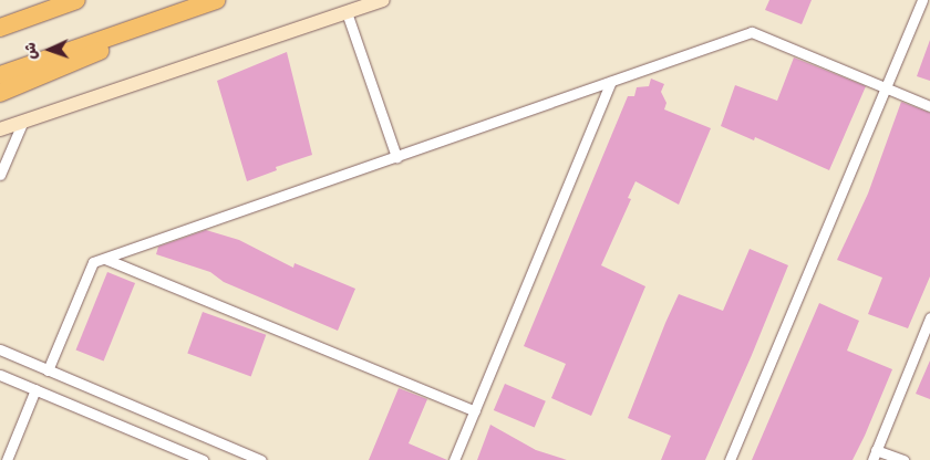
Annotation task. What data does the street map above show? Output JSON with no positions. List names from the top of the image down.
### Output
{
  "north": "left"
}
